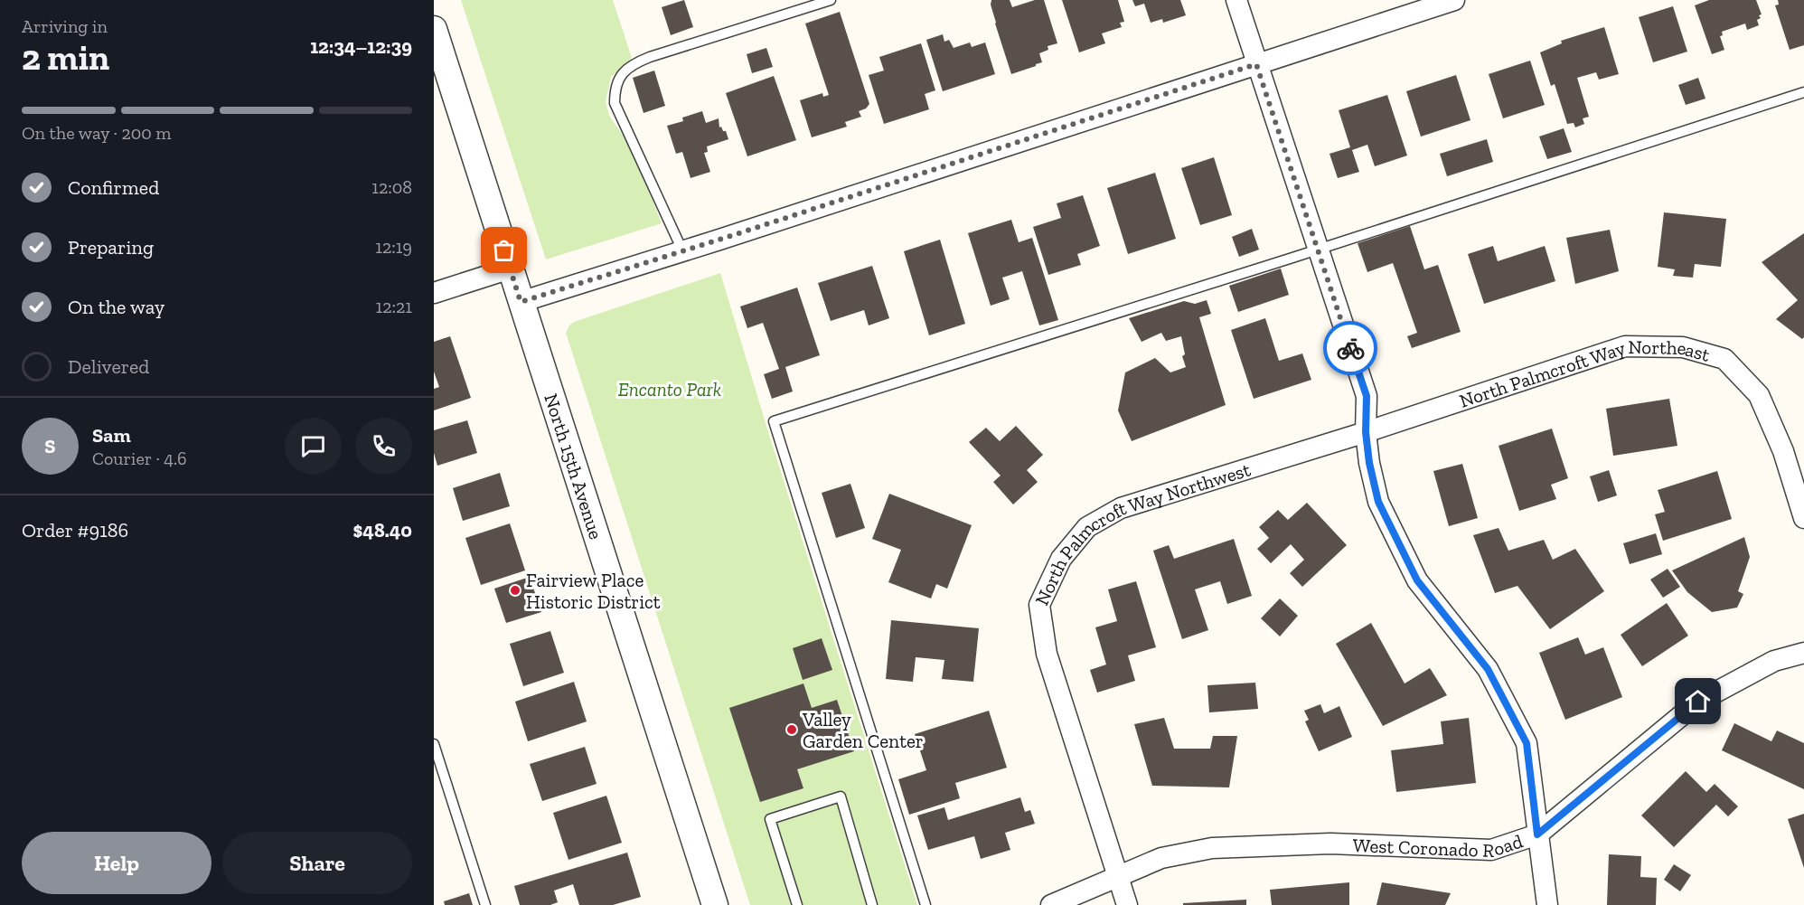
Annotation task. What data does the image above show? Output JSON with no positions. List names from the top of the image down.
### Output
{
  "streets": {
    "street": [
      "North Palmcroft Way Northeast",
      "North 15th Avenue",
      "North Palmcroft Way Northwest",
      "West Coronado Road"
    ]
  },
  "crossings": [
    ["North Palmcroft Way Northeast", "North Palmcroft Way Northwest"],
    ["North Palmcroft Way Northwest", "West Coronado Road"]
  ],
  "parks": ["Encanto Park"],
  "places": ["Fairview Place Historic District", "Valley Garden Center"],
  "page": {
    "heading": ["2 min", "Arriving in", "12:34–12:39"],
    "panel": [
      "Sam",
      "Courier · 4.6",
      "Order #9186",
      "$48.40"
    ],
    "bar": "On the way · 200 m",
    "list": [
      ["Confirmed", "12:08"],
      ["Preparing", "12:19"],
      ["On the way", "12:21"],
      "Delivered"
    ],
    "round": "S",
    "buttons": ["Help", "Share"]
  }
}
